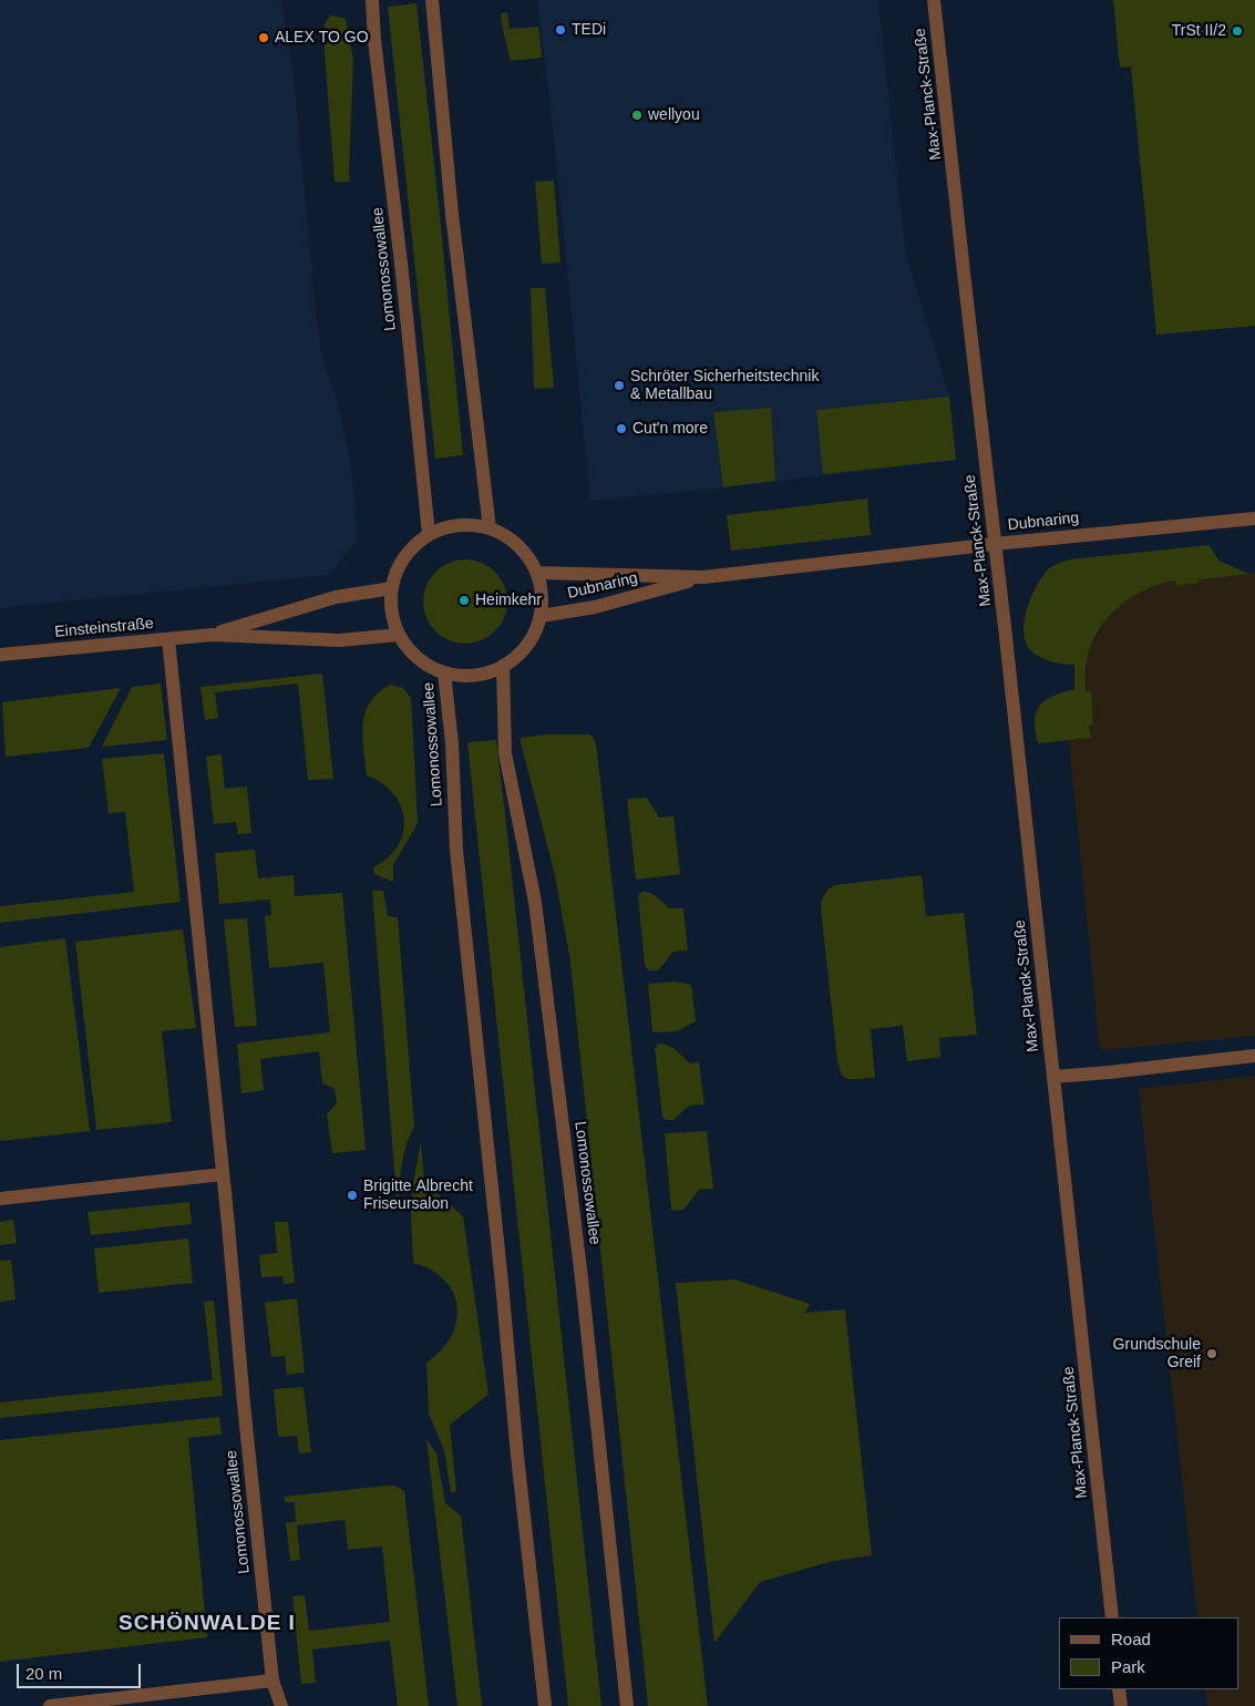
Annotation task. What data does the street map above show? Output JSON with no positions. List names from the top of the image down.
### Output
{
  "streets": {
    "street": [
      "Max-Planck-Straße",
      "Lomonossowallee",
      "Dubnaring",
      "Einsteinstraße"
    ]
  },
  "crossings": [
    ["Max-Planck-Straße", "Dubnaring"],
    ["Lomonossowallee", "Dubnaring"],
    ["Lomonossowallee", "Einsteinstraße"],
    ["Dubnaring", "Einsteinstraße"]
  ],
  "districts": ["SCHÖNWALDE I"],
  "places": [
    "TEDi",
    "TrSt II/2",
    "ALEX TO GO",
    "wellyou",
    "Schröter Sicherheitstechnik & Metallbau",
    "Cut'n more",
    "Heimkehr",
    "Brigitte Albrecht Friseursalon",
    "Grundschule Greif"
  ],
  "legend": ["Road", "Park"],
  "scale_bar": "20 m"
}
